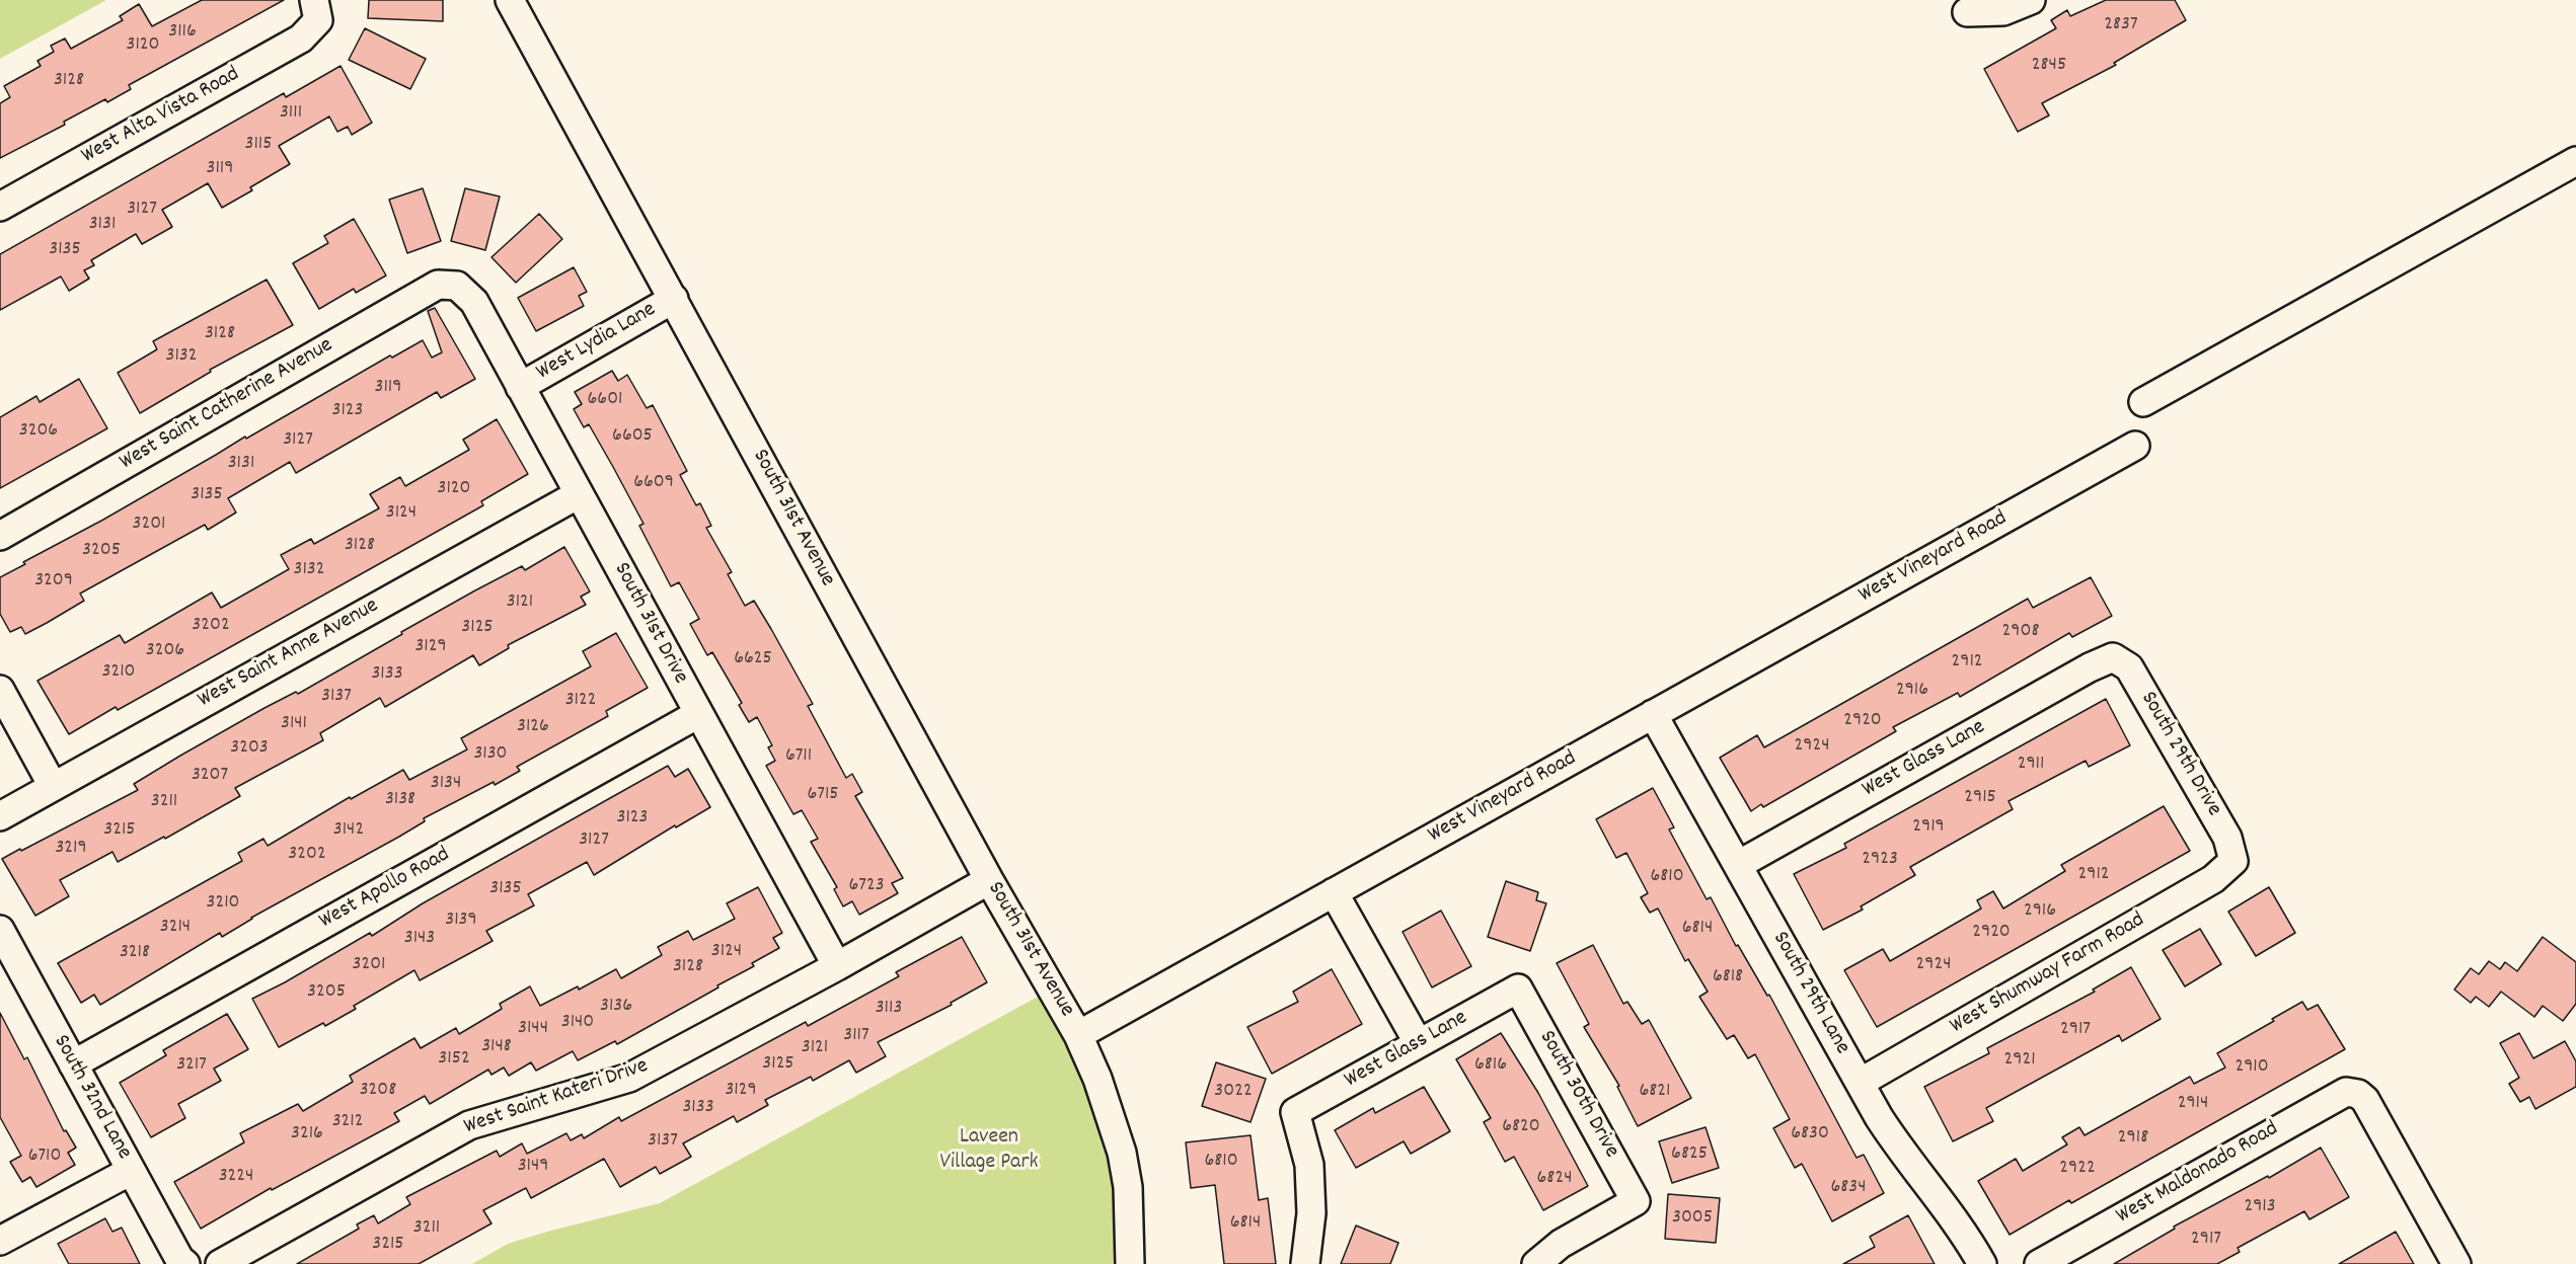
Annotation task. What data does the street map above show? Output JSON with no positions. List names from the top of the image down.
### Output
{
  "streets": {
    "street": [
      "West Alta Vista Road",
      "West Lydia Lane",
      "West Saint Catherine Avenue",
      "South 31st Avenue",
      "West Vineyard Road",
      "South 31st Drive",
      "West Saint Anne Avenue",
      "South 29th Drive",
      "West Glass Lane",
      "West Apollo Road",
      "West Shumway Farm Road",
      "South 29th Lane",
      "South 30th Drive",
      "South 32nd Lane",
      "West Saint Kateri Drive",
      "West Maldonado Road"
    ]
  },
  "crossings": [
    ["West Lydia Lane", "South 31st Avenue"],
    ["West Lydia Lane", "South 31st Drive"],
    ["West Saint Catherine Avenue", "South 31st Drive"],
    ["South 31st Avenue", "West Vineyard Road"],
    ["South 31st Avenue", "West Saint Kateri Drive"],
    ["West Vineyard Road", "South 29th Lane"],
    ["South 31st Drive", "West Saint Anne Avenue"],
    ["South 31st Drive", "West Apollo Road"],
    ["South 31st Drive", "West Saint Kateri Drive"],
    ["South 29th Drive", "West Glass Lane"],
    ["South 29th Drive", "West Shumway Farm Road"],
    ["West Glass Lane", "South 29th Lane"],
    ["West Glass Lane", "South 30th Drive"],
    ["West Apollo Road", "South 32nd Lane"],
    ["West Shumway Farm Road", "South 29th Lane"]
  ],
  "parks": ["Laveen Village Park"],
  "house_numbers": [
    "2837",
    "3116",
    "3120",
    "2845",
    "3128",
    "3111",
    "3115",
    "3119",
    "3127",
    "3131",
    "3135",
    "3128",
    "3132",
    "3119",
    "6601",
    "3123",
    "3206",
    "6605",
    "3127",
    "3131",
    "6609",
    "3120",
    "3135",
    "3124",
    "3201",
    "3128",
    "3205",
    "3132",
    "3209",
    "3121",
    "3202",
    "3125",
    "2908",
    "3129",
    "3206",
    "6625",
    "2912",
    "3210",
    "3133",
    "2916",
    "3137",
    "3122",
    "2920",
    "3141",
    "3126",
    "2924",
    "3203",
    "3130",
    "6711",
    "2911",
    "3207",
    "3134",
    "6715",
    "2915",
    "3138",
    "3211",
    "3123",
    "2919",
    "3215",
    "3142",
    "3127",
    "3219",
    "3202",
    "2923",
    "2912",
    "6810",
    "6723",
    "3135",
    "3210",
    "2916",
    "3139",
    "3214",
    "6814",
    "2920",
    "3143",
    "3124",
    "3218",
    "3201",
    "2924",
    "3128",
    "6818",
    "3205",
    "3136",
    "3113",
    "3140",
    "3144",
    "2917",
    "3117",
    "3148",
    "3121",
    "3152",
    "2921",
    "3125",
    "3217",
    "6816",
    "2910",
    "3208",
    "3129",
    "3022",
    "6821",
    "2914",
    "3133",
    "3212",
    "6820",
    "3216",
    "6830",
    "2918",
    "3137",
    "6825",
    "6710",
    "6810",
    "3149",
    "2922",
    "3224",
    "6824",
    "6834",
    "2913",
    "3005",
    "6814",
    "3211",
    "2917",
    "3215"
  ]
}
